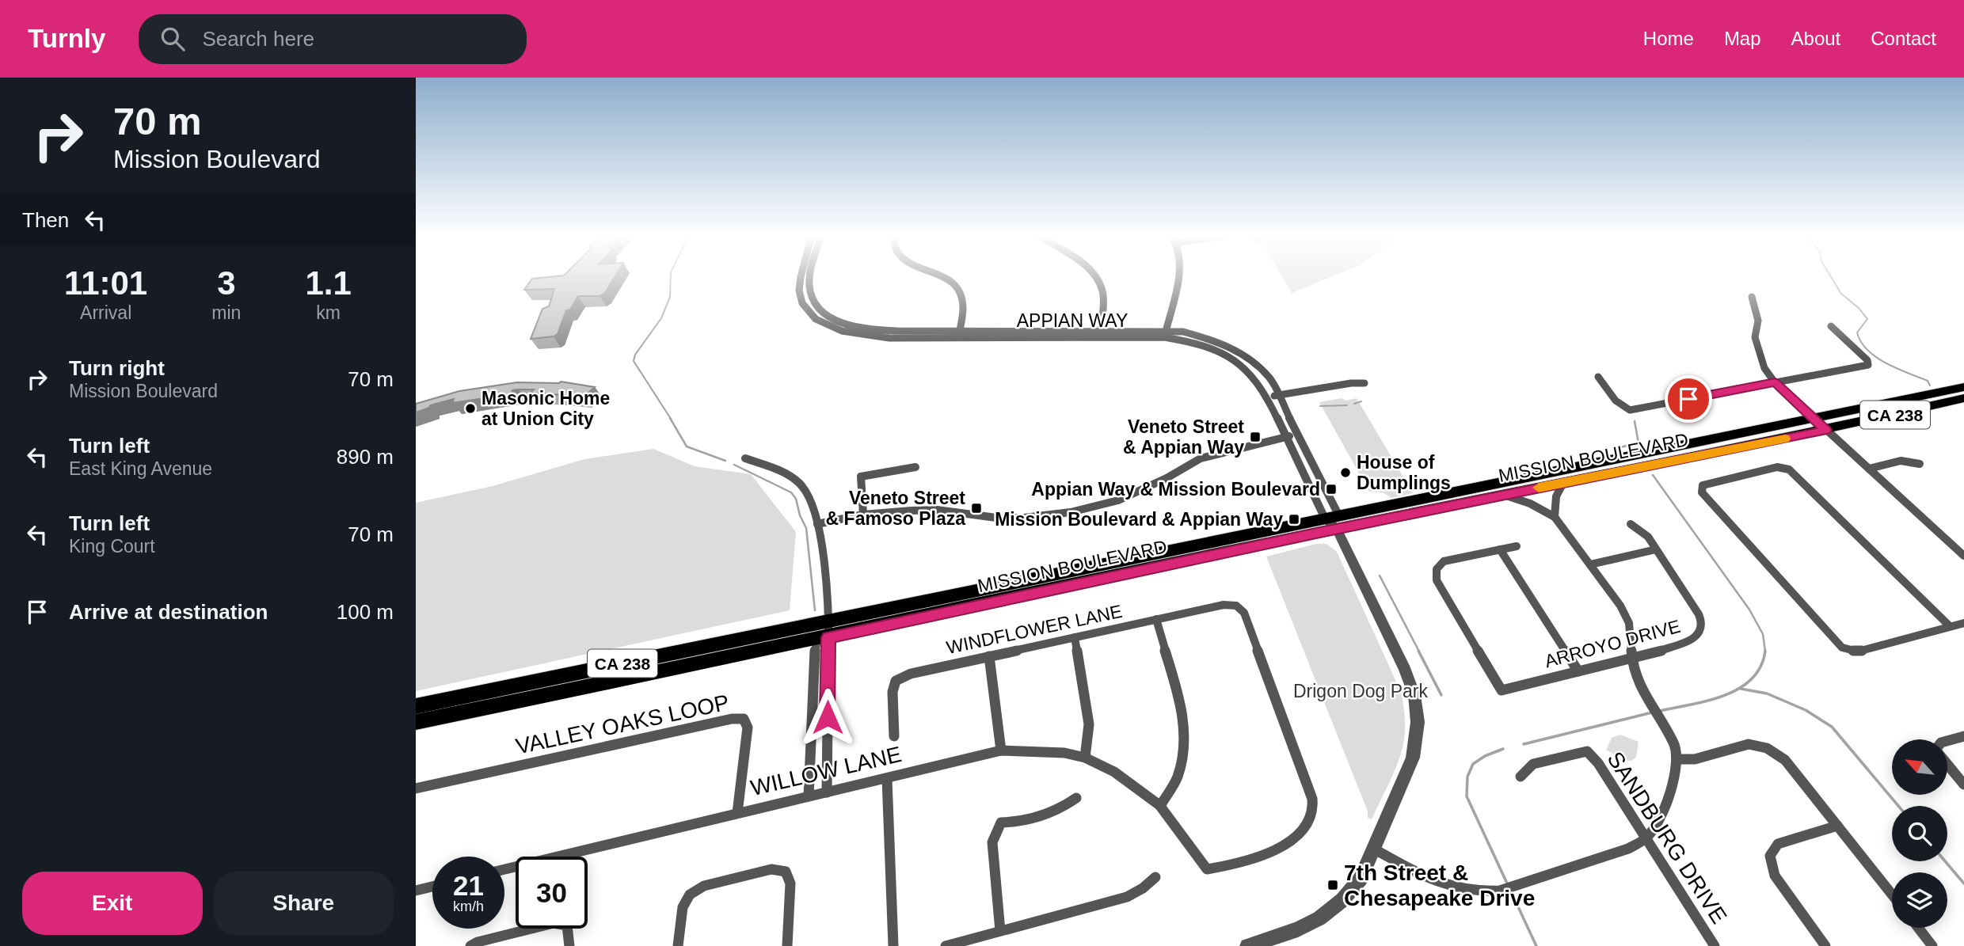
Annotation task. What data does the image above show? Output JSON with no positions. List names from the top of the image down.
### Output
{
  "streets": {
    "main road": ["CA 238", "MISSION BOULEVARD"],
    "street": [
      "APPIAN WAY",
      "WINDFLOWER LANE",
      "ARROYO DRIVE",
      "VALLEY OAKS LOOP",
      "WILLOW LANE",
      "SANDBURG DRIVE"
    ]
  },
  "crossings": [
    ["APPIAN WAY", "MISSION BOULEVARD"],
    ["WINDFLOWER LANE", "WILLOW LANE"],
    ["VALLEY OAKS LOOP", "WILLOW LANE"]
  ],
  "parks": ["Drigon Dog Park"],
  "places": {
    "other": ["Masonic Home at Union City", "House of Dumplings"],
    "transit": [
      "Veneto Street & Appian Way",
      "Appian Way & Mission Boulevard",
      "Veneto Street & Famoso Plaza",
      "Mission Boulevard & Appian Way",
      "7th Street & Chesapeake Drive"
    ]
  },
  "north": "top left",
  "page": {
    "header": "Turnly",
    "search": "Search here",
    "nav": [
      "Home",
      "Map",
      "About",
      "Contact"
    ],
    "turn": ["70 m", "Mission Boulevard"],
    "then": "Then",
    "eta": [
      "11:01",
      "Arrival",
      "3",
      "min",
      "1.1",
      "km"
    ],
    "list": [
      {
        "name": "Turn right",
        "note": "Mission Boulevard",
        "value": "70 m"
      },
      {
        "name": "Turn left",
        "note": "East King Avenue",
        "value": "890 m"
      },
      {
        "name": "Turn left",
        "note": "King Court",
        "value": "70 m"
      },
      {
        "name": "Arrive at destination",
        "value": "100 m"
      }
    ],
    "speed": "21 km/h",
    "limit": "30",
    "buttons": ["Exit", "Share"]
  }
}
